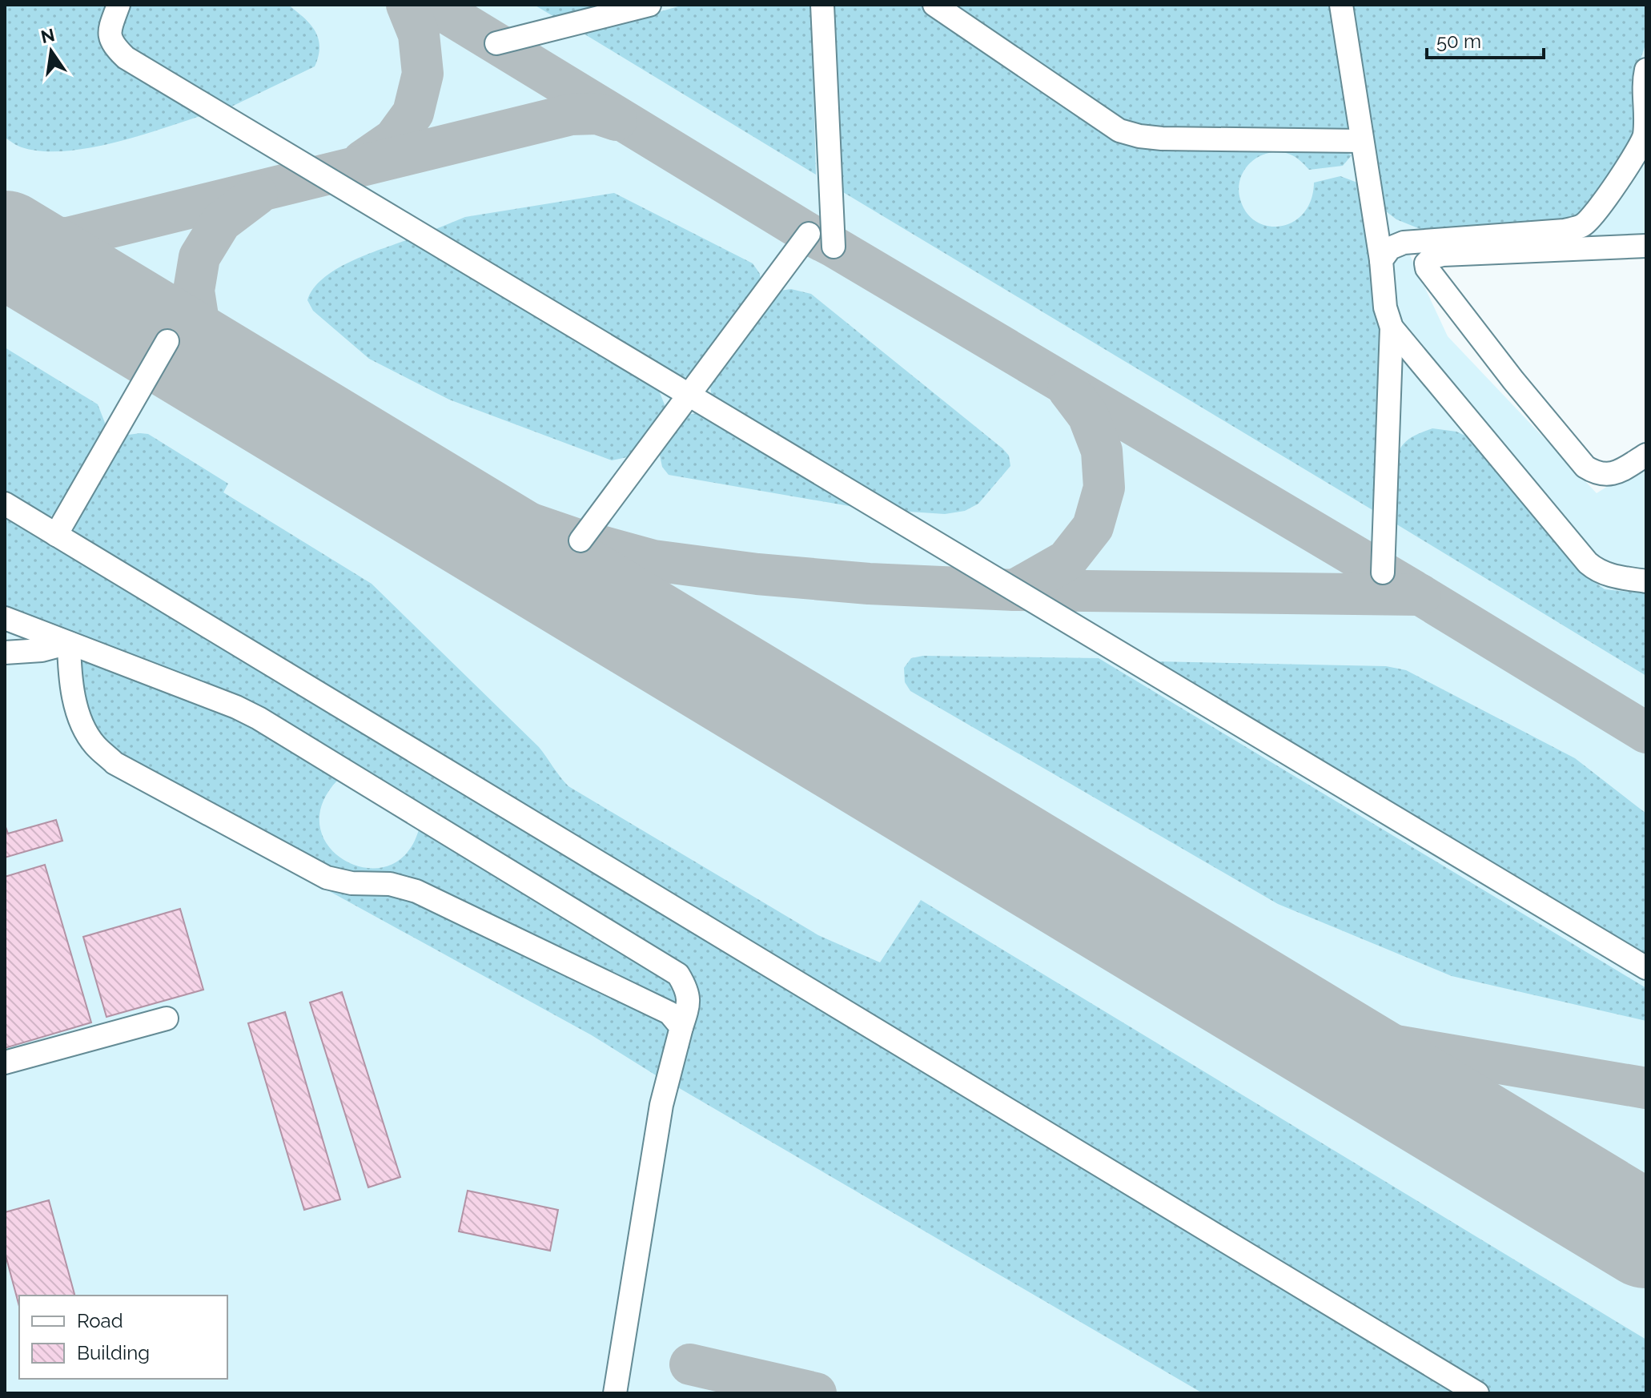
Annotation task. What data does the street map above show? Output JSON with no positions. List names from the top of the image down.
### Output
{
  "legend": ["Road", "Building"],
  "scale_bar": "50 m",
  "north": "top"
}
